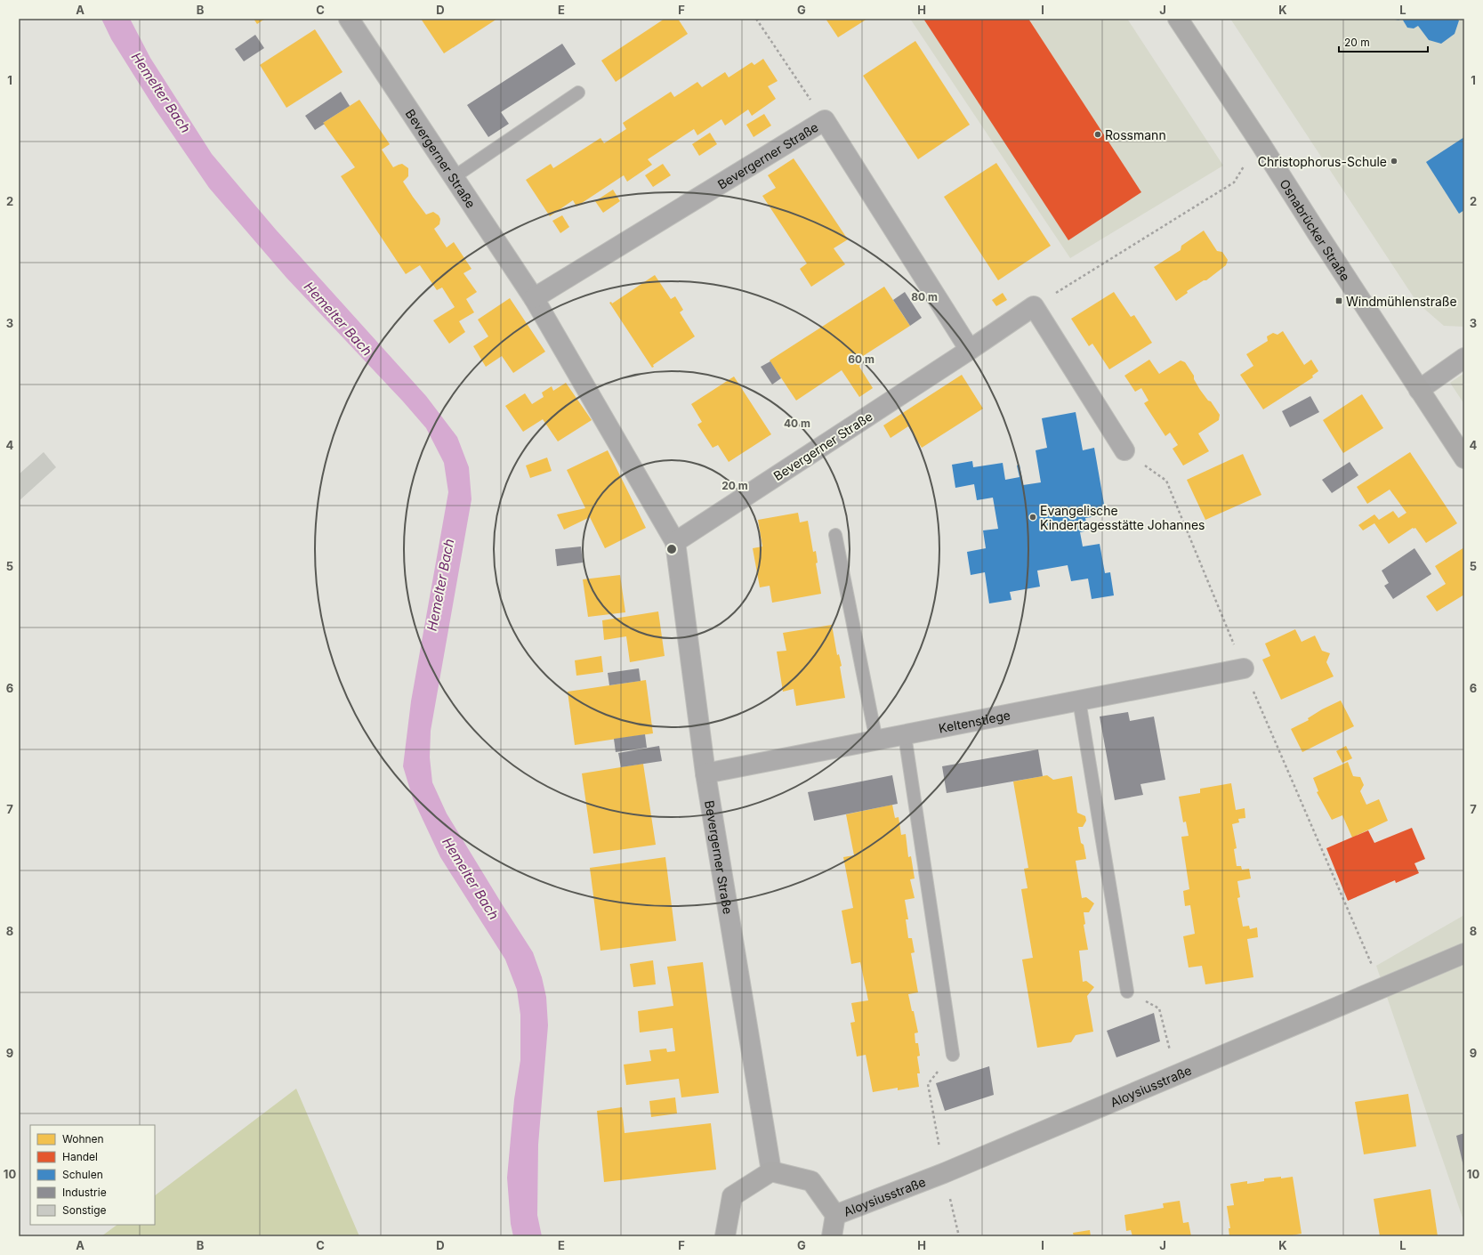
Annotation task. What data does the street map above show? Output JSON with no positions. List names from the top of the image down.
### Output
{
  "streets": {
    "street": [
      "Bevergerner Straße",
      "Osnabrücker Straße",
      "Keltenstiege",
      "Aloysiusstraße"
    ]
  },
  "crossings": [
    ["Bevergerner Straße", "Keltenstiege"]
  ],
  "water": ["Hemelter Bach"],
  "places": {
    "other": ["Rossmann", "Christophorus-Schule", "Evangelische Kindertagesstätte Johannes"],
    "transit": ["Windmühlenstraße"]
  },
  "legend": [
    "Wohnen",
    "Handel",
    "Schulen",
    "Industrie",
    "Sonstige"
  ],
  "scale_bar": "20 m",
  "grid": {
    "columns": [
      "A",
      "B",
      "C",
      "D",
      "E",
      "F",
      "G",
      "H",
      "I",
      "J",
      "K",
      "L"
    ],
    "rows": [
      "1",
      "2",
      "3",
      "4",
      "5",
      "6",
      "7",
      "8",
      "9",
      "10"
    ]
  },
  "rings": [
    "80 m",
    "60 m",
    "40 m",
    "20 m"
  ]
}
